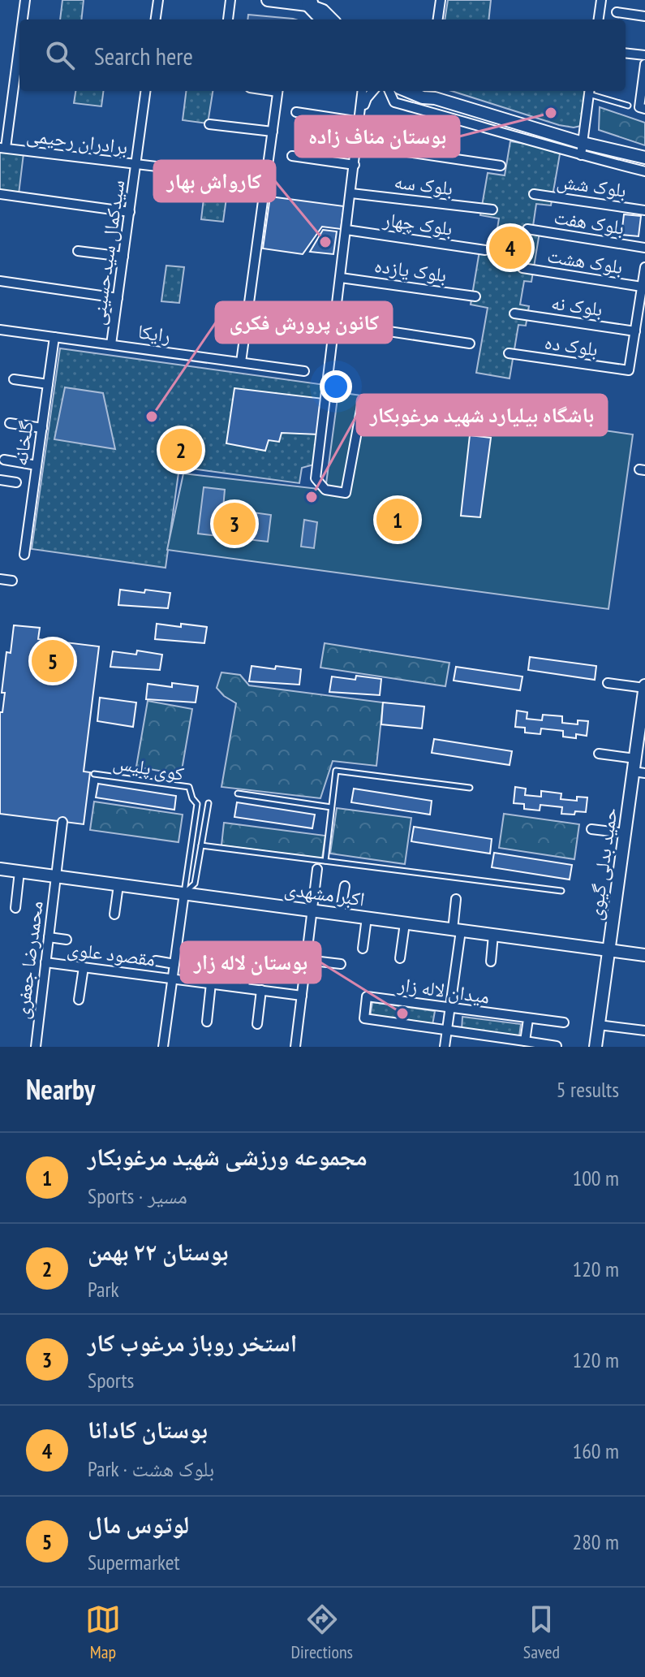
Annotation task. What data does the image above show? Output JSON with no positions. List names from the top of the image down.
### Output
{
  "streets": {
    "street": [
      "برادران رحیمی",
      "بلوک سه",
      "بلوک شش",
      "بلوک هفت",
      "بلوک چهار",
      "سیدکمال سیدحسینی",
      "بلوک هشت",
      "بلوک یازده",
      "بلوک نه",
      "رایکا",
      "بلوک ده",
      "گلخانه",
      "حمید بدلی گیوی",
      "اکبر مشهدی",
      "مقصود علوی",
      "محمدرضا جعفری",
      "میدان لاله زار"
    ],
    "lane": ["کوی پلیس"]
  },
  "crossings": [
    ["برادران رحیمی", "سیدکمال سیدحسینی"],
    ["سیدکمال سیدحسینی", "رایکا"],
    ["بلوک نه", "بلوک ده"],
    ["رایکا", "گلخانه"],
    ["کوی پلیس", "اکبر مشهدی"],
    ["حمید بدلی گیوی", "اکبر مشهدی"],
    ["اکبر مشهدی", "محمدرضا جعفری"],
    ["مقصود علوی", "محمدرضا جعفری"]
  ],
  "places": [
    "بوستان مناف زاده",
    "کارواش بهار",
    "کانون پرورش فکری",
    "باشگاه بیلیارد شهید مرغوبکار",
    "بوستان لاله زار"
  ],
  "page": {
    "search": "Search here",
    "pins": [
      "4",
      "2",
      "1",
      "3",
      "5"
    ],
    "heading": ["Nearby", "5 results"],
    "list": [
      {
        "mark": "1",
        "name": "مجموعه ورزشی شهید مرغوبکار",
        "note": "Sports · مسیر",
        "value": "100 m"
      },
      {
        "mark": "2",
        "name": "بوستان ۲۲ بهمن",
        "note": "Park",
        "value": "120 m"
      },
      {
        "mark": "3",
        "name": "استخر روباز مرغوب کار",
        "note": "Sports",
        "value": "120 m"
      },
      {
        "mark": "4",
        "name": "بوستان کادانا",
        "note": "Park · بلوک هشت",
        "value": "160 m"
      },
      {
        "mark": "5",
        "name": "لوتوس مال",
        "note": "Supermarket",
        "value": "280 m"
      }
    ],
    "nav": ["Map", "Directions", "Saved"]
  }
}
